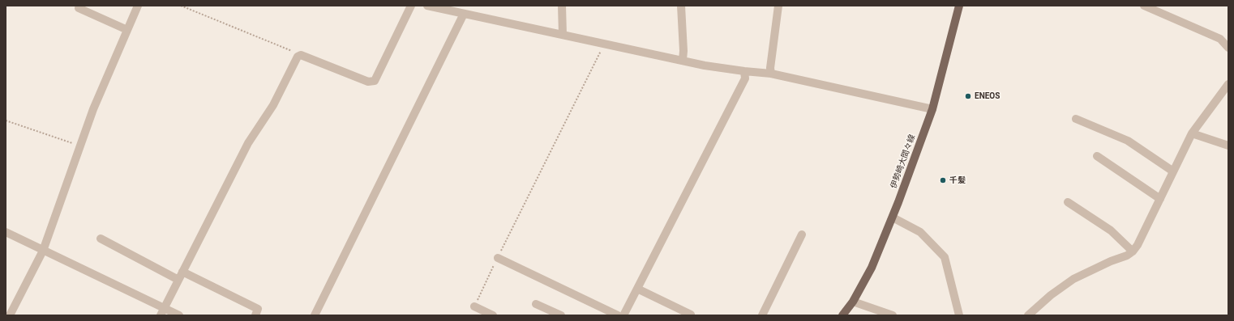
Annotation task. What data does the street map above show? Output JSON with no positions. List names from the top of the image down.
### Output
{
  "streets": {
    "main road": ["伊勢崎大間々線"]
  },
  "places": ["ENEOS", "千髪"]
}
